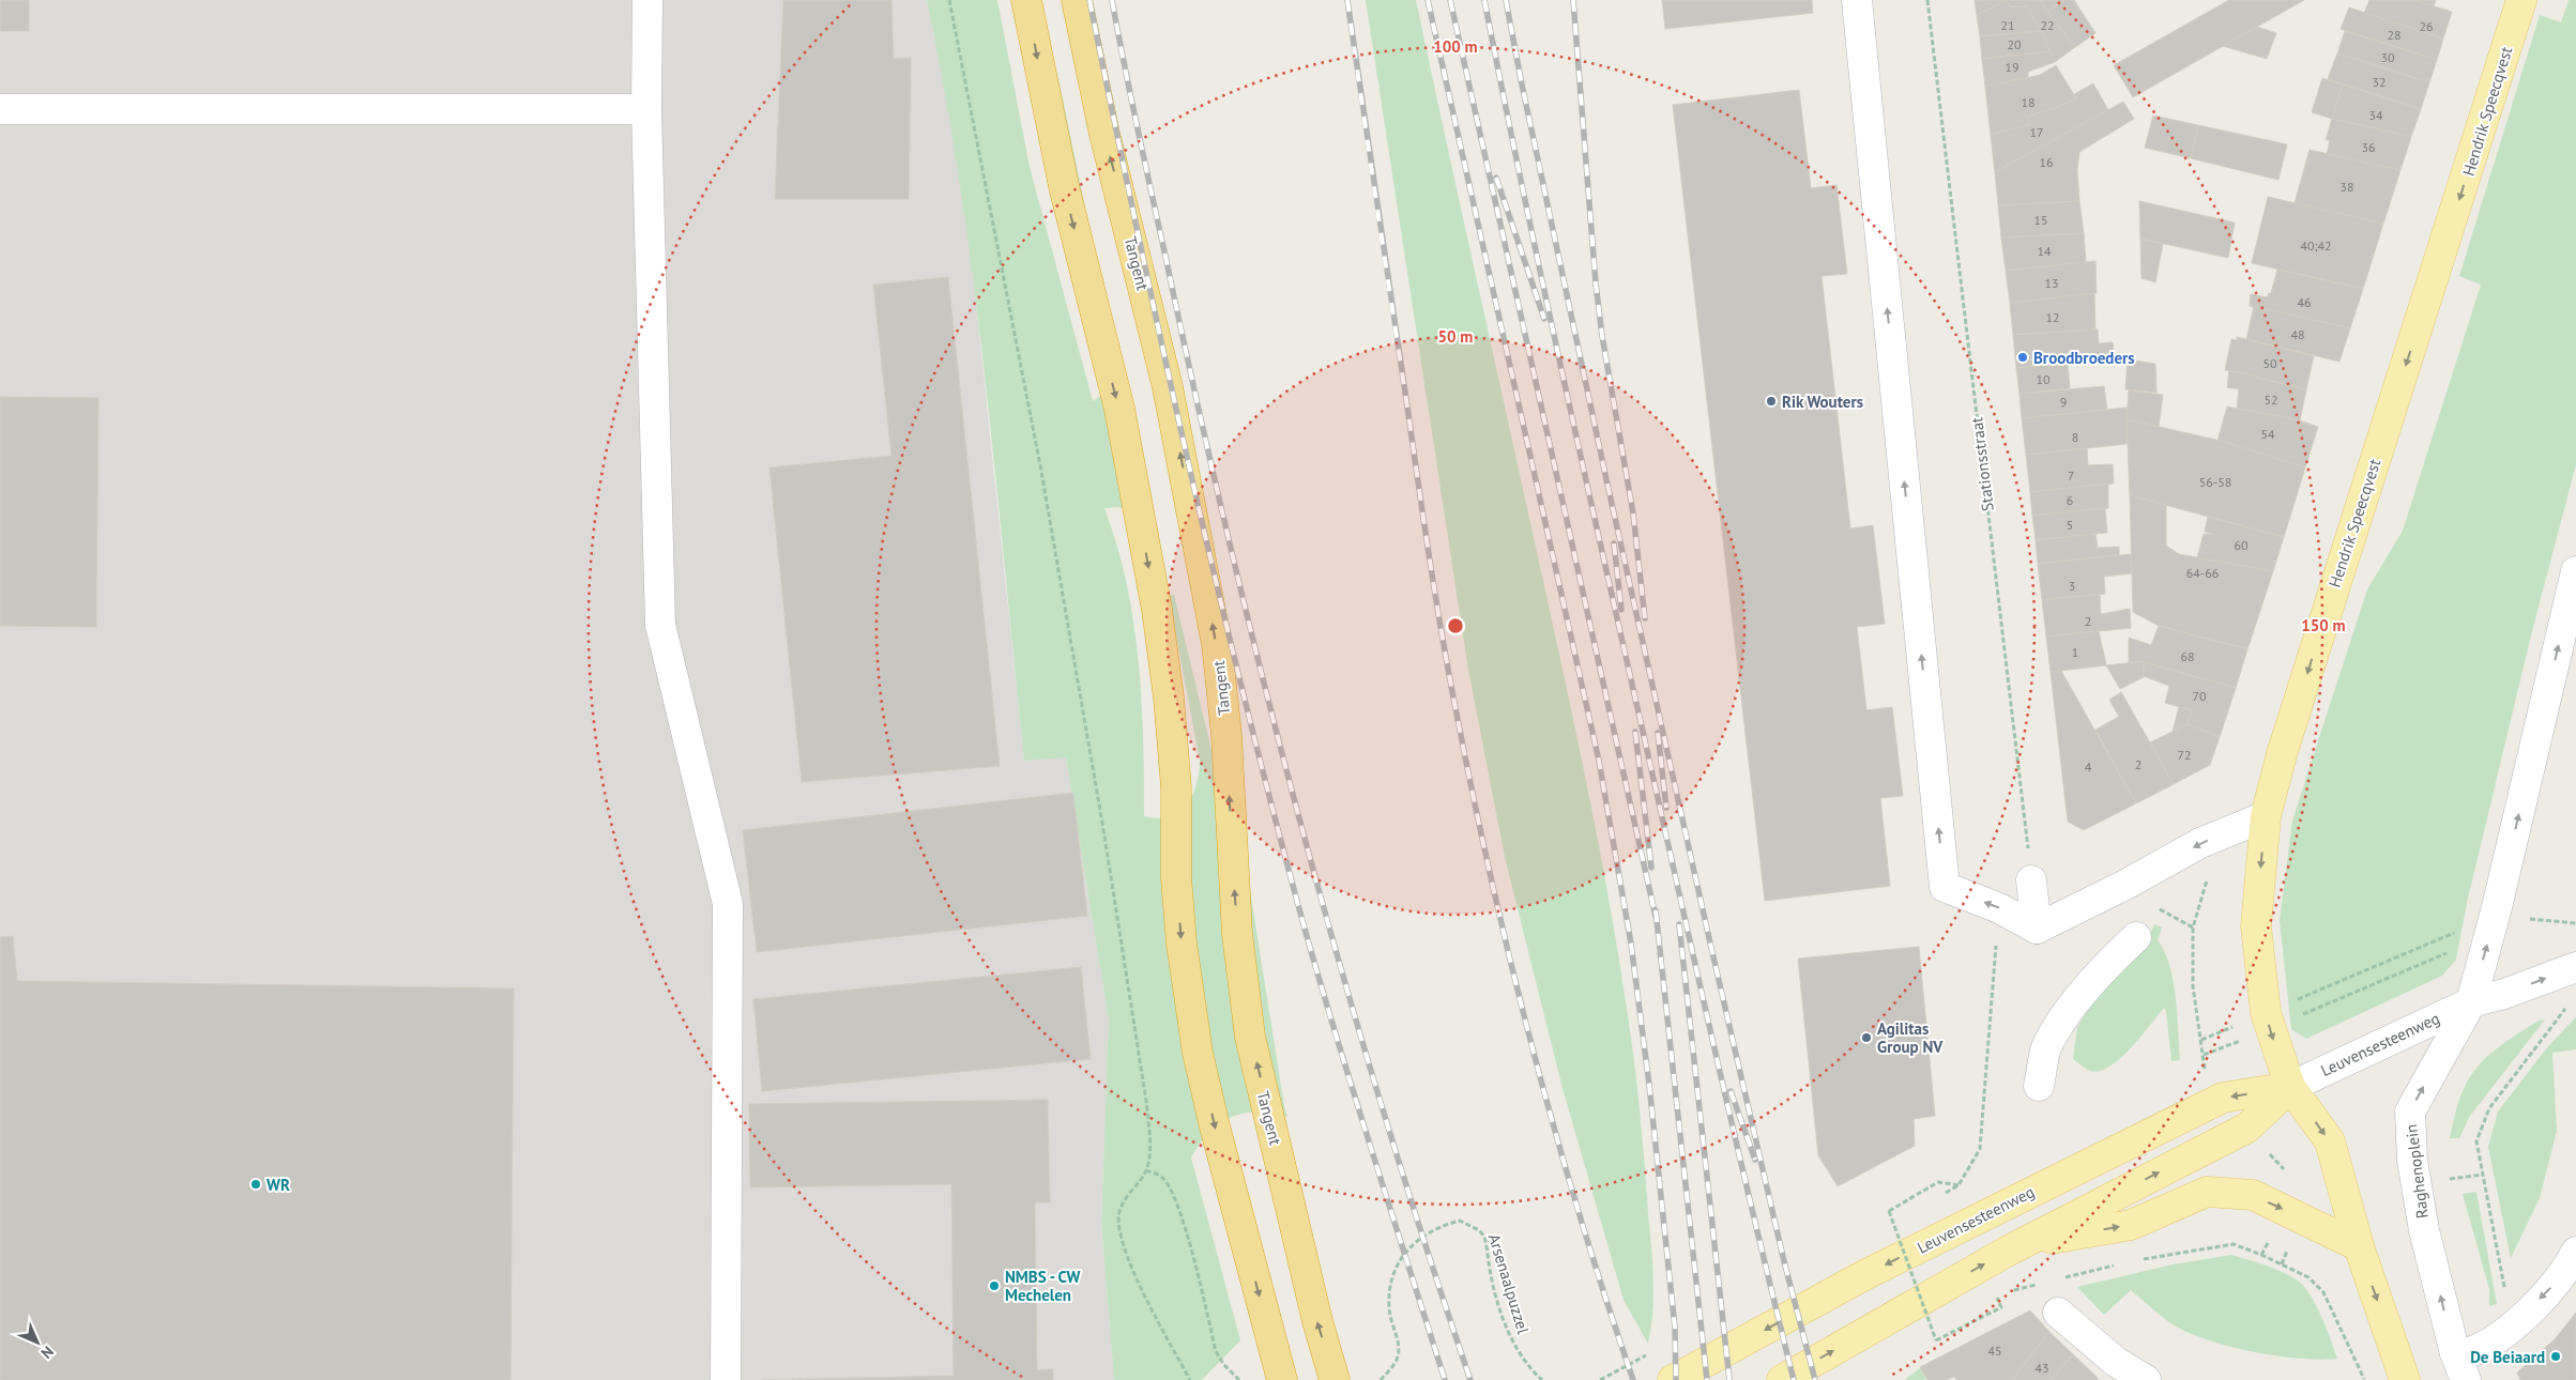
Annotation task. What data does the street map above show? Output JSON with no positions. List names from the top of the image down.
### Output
{
  "streets": {
    "highway": ["Tangent"],
    "main road": ["Hendrik Speecqvest", "Leuvensesteenweg"],
    "street": ["Raghenoplein"],
    "path": ["Stationsstraat", "Arsenaalpuzzel"]
  },
  "crossings": [
    ["Hendrik Speecqvest", "Leuvensesteenweg"],
    ["Leuvensesteenweg", "Raghenoplein"]
  ],
  "one_way": ["Hendrik Speecqvest"],
  "places": [
    "Broodbroeders",
    "Rik Wouters",
    "Agilitas Group NV",
    "WR",
    "NMBS - CW Mechelen",
    "De Beiaard"
  ],
  "house_numbers": [
    "21",
    "22",
    "26",
    "28",
    "20",
    "30",
    "19",
    "32",
    "18",
    "34",
    "17",
    "36",
    "16",
    "38",
    "15",
    "40;42",
    "14",
    "13",
    "46",
    "12",
    "48",
    "50",
    "10",
    "52",
    "9",
    "54",
    "8",
    "7",
    "56-58",
    "6",
    "5",
    "60",
    "64-66",
    "3",
    "2",
    "1",
    "68",
    "70",
    "72",
    "2",
    "4",
    "45",
    "43"
  ],
  "north": "bottom right",
  "rings": ["100 m", "50 m", "150 m"]
}
